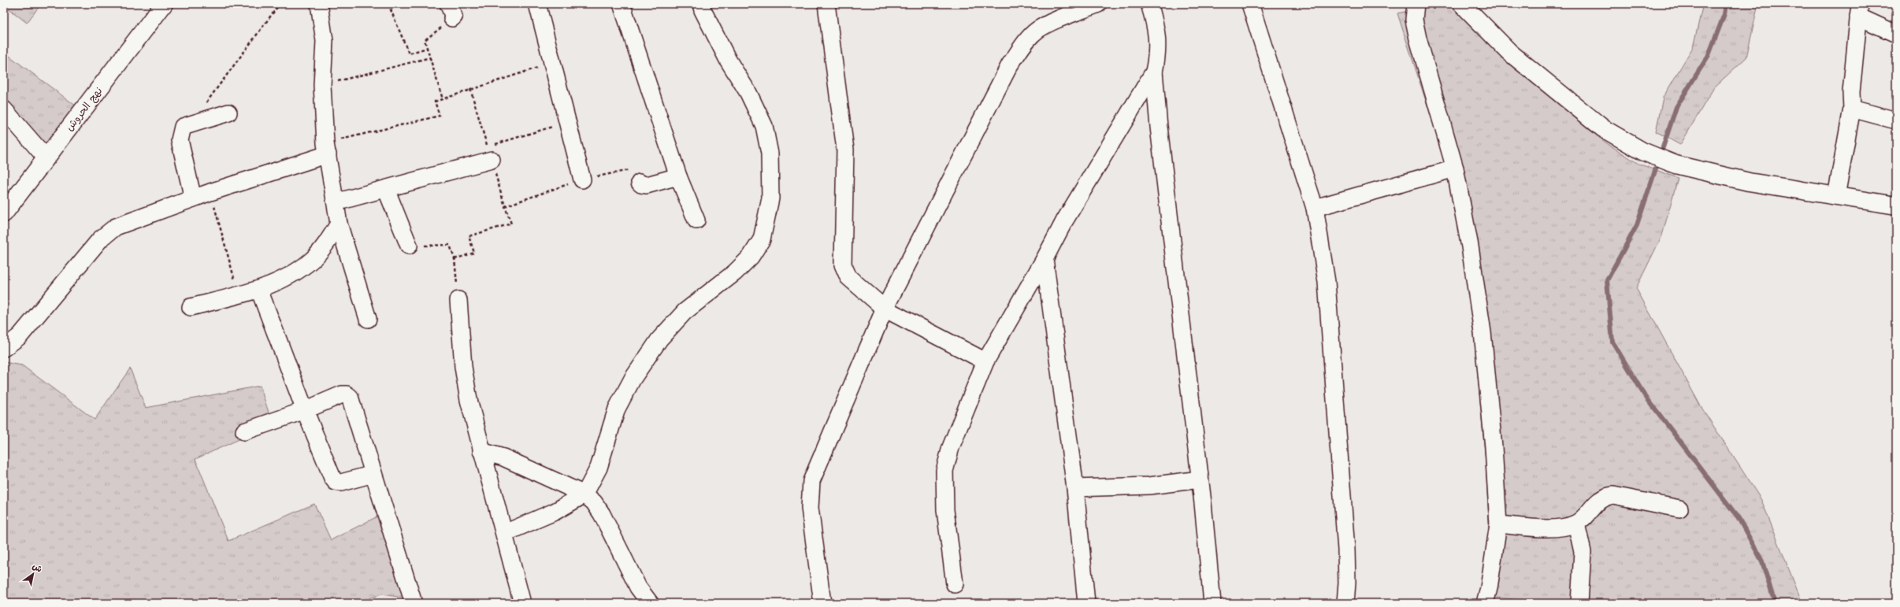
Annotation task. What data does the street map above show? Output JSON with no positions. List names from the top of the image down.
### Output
{
  "streets": {
    "street": ["نهج الحروش"]
  },
  "north": "top right"
}
